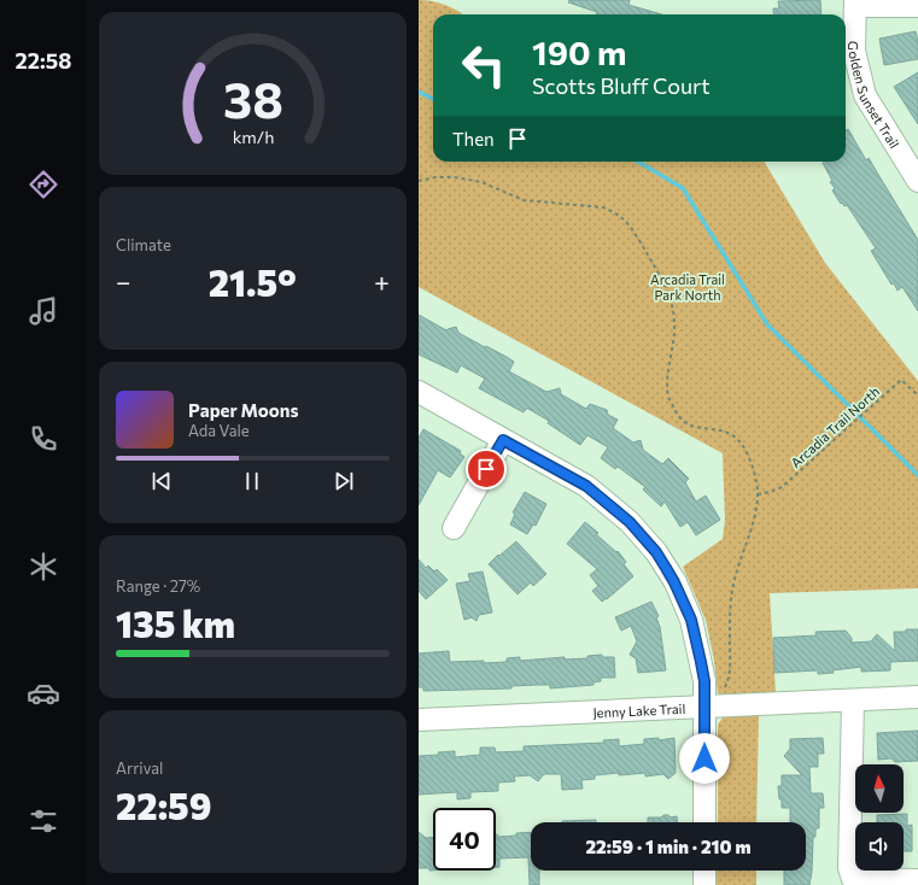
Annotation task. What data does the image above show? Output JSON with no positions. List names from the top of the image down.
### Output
{
  "streets": {
    "street": ["Golden Sunset Trail", "Jenny Lake Trail"],
    "path": ["Arcadia Trail North"]
  },
  "parks": ["Arcadia Trail Park North"],
  "north": "top",
  "page": {
    "tabs": "22:58",
    "turn": ["190 m", "Scotts Bluff Court"],
    "then": "Then",
    "tile": [
      "Climate",
      ["Range · 27%", "135 km"],
      ["Arrival", "22:59"]
    ],
    "heat": ["−", "21.5°", "+"],
    "song": ["Paper Moons", "Ada Vale"],
    "limit": "40",
    "trip": "22:59 · 1 min · 210 m",
    "gauge": ["38", "km/h"]
  }
}
